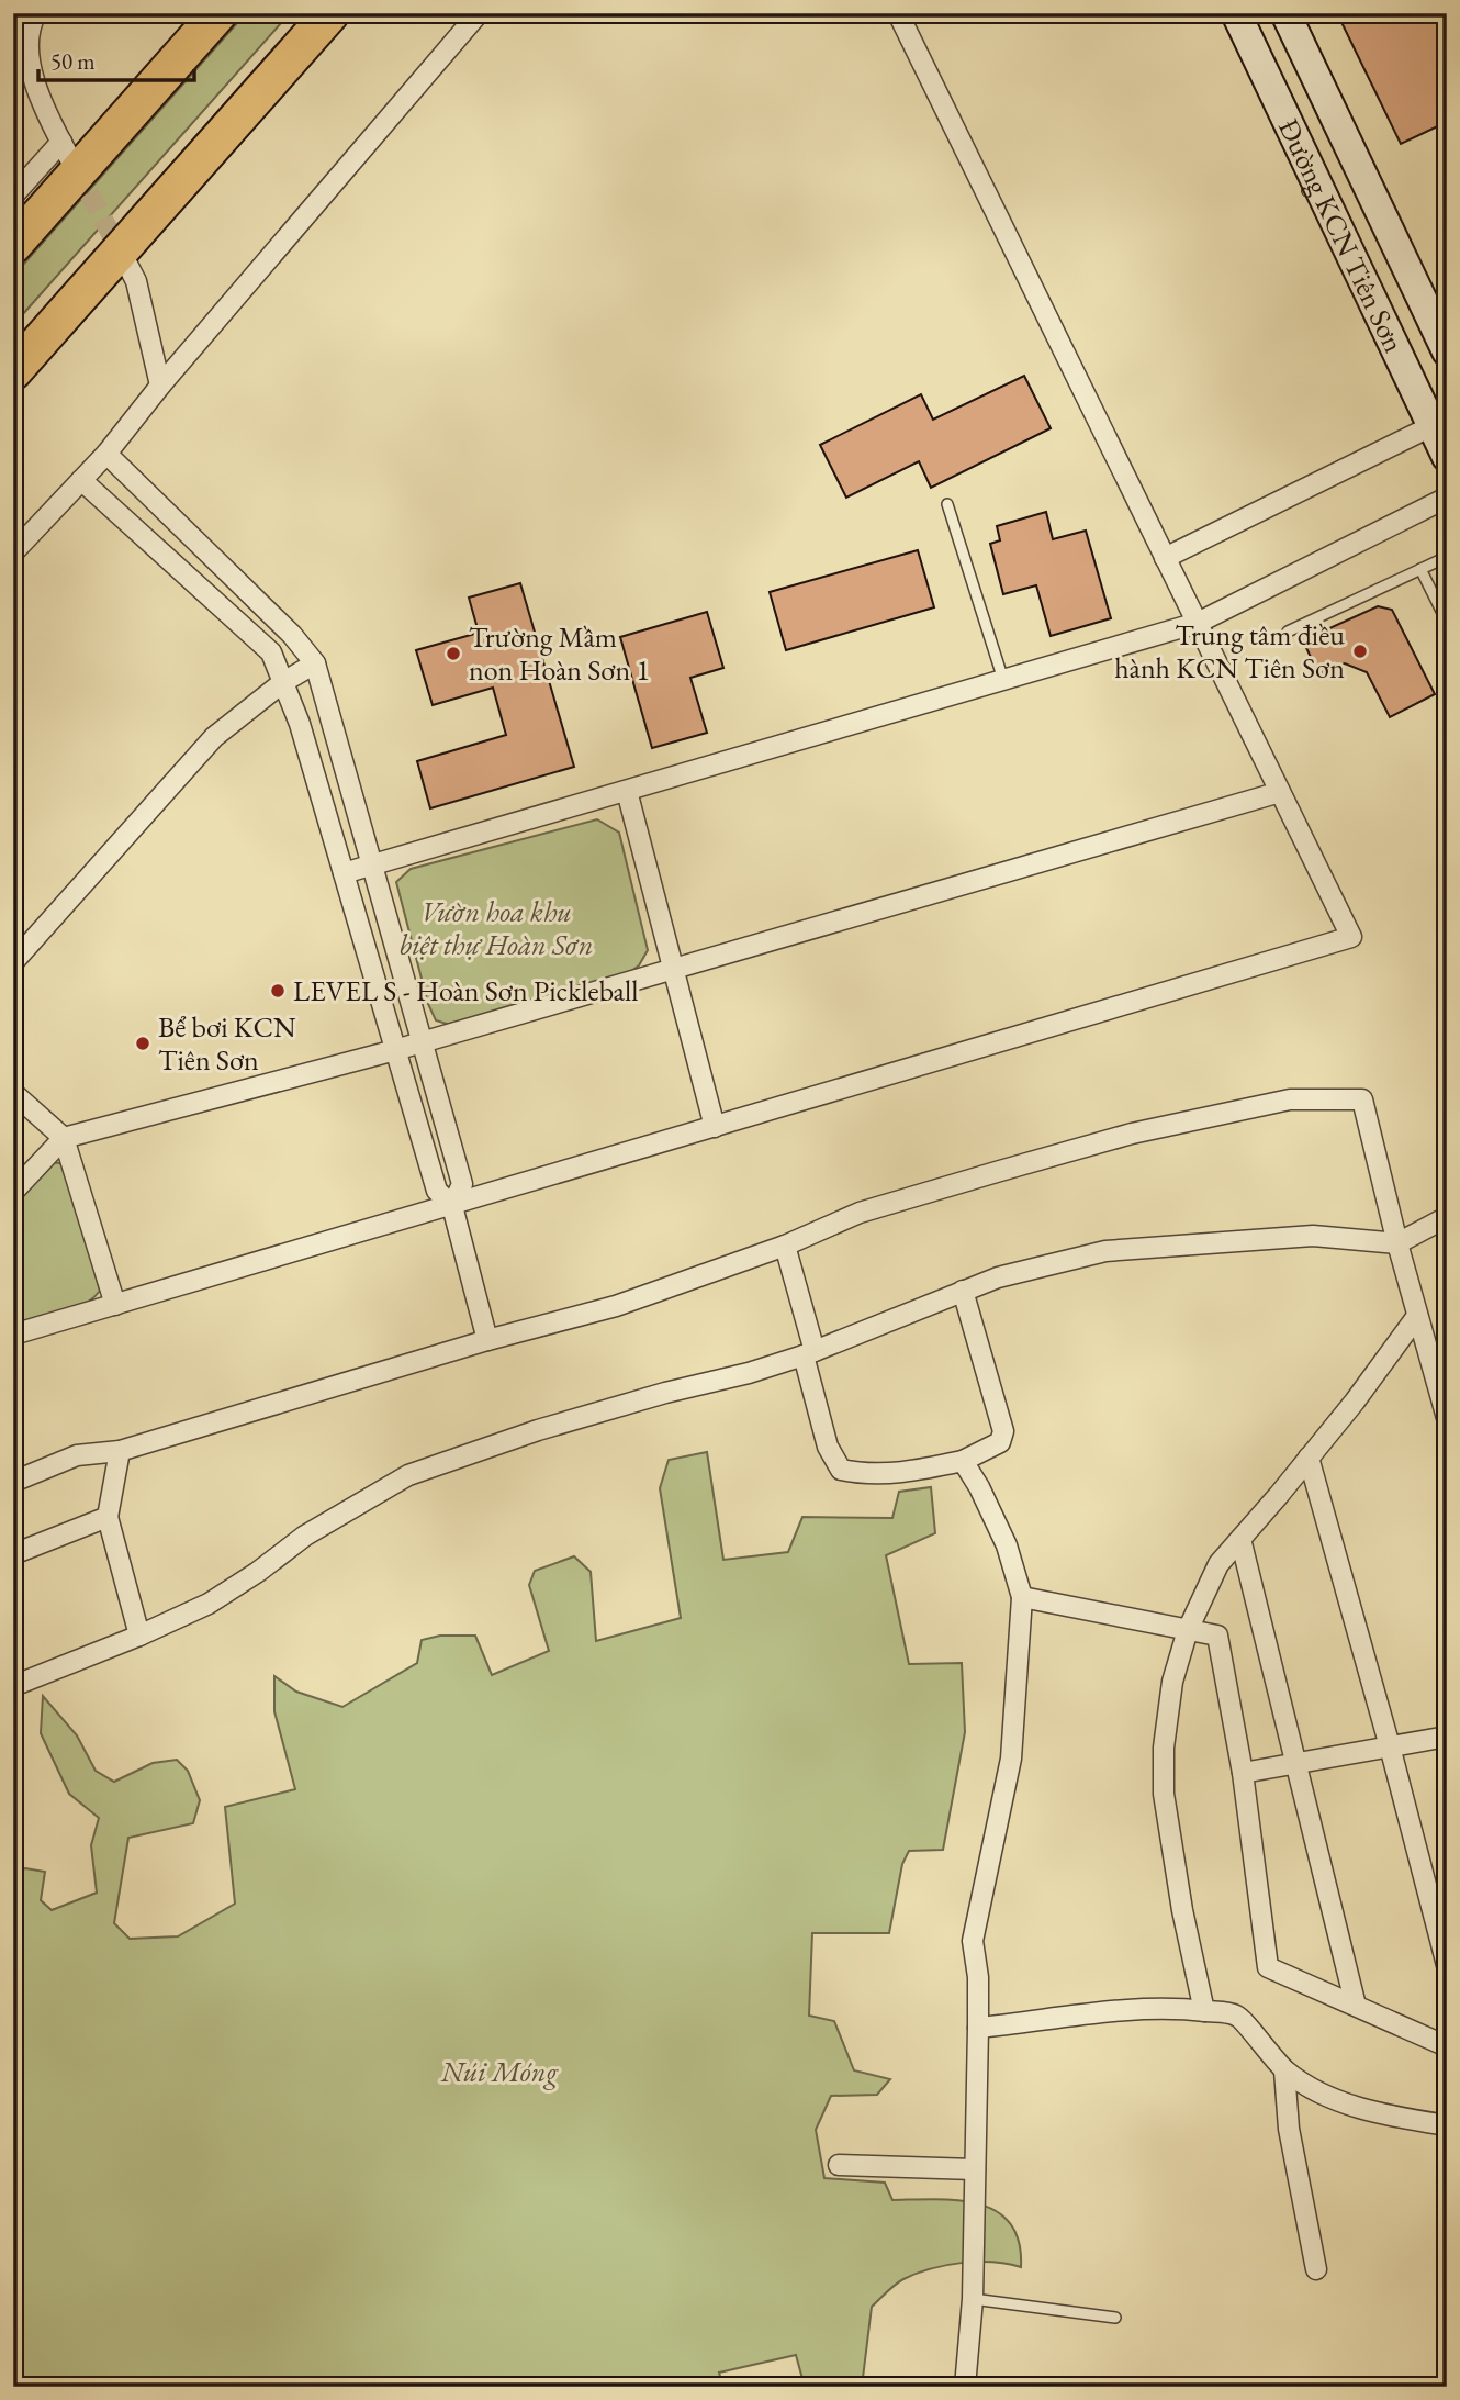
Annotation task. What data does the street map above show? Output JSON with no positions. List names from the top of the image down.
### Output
{
  "streets": {
    "main road": ["Đường KCN Tiên Sơn"]
  },
  "parks": ["Vườn hoa khu biệt thự Hoàn Sơn", "Núi Móng"],
  "places": [
    "Trung tâm điều hành KCN Tiên Sơn",
    "Trường Mầm non Hoàn Sơn 1",
    "LEVEL S - Hoàn Sơn Pickleball",
    "Bể bơi KCN Tiên Sơn"
  ],
  "scale_bar": "50 m"
}
